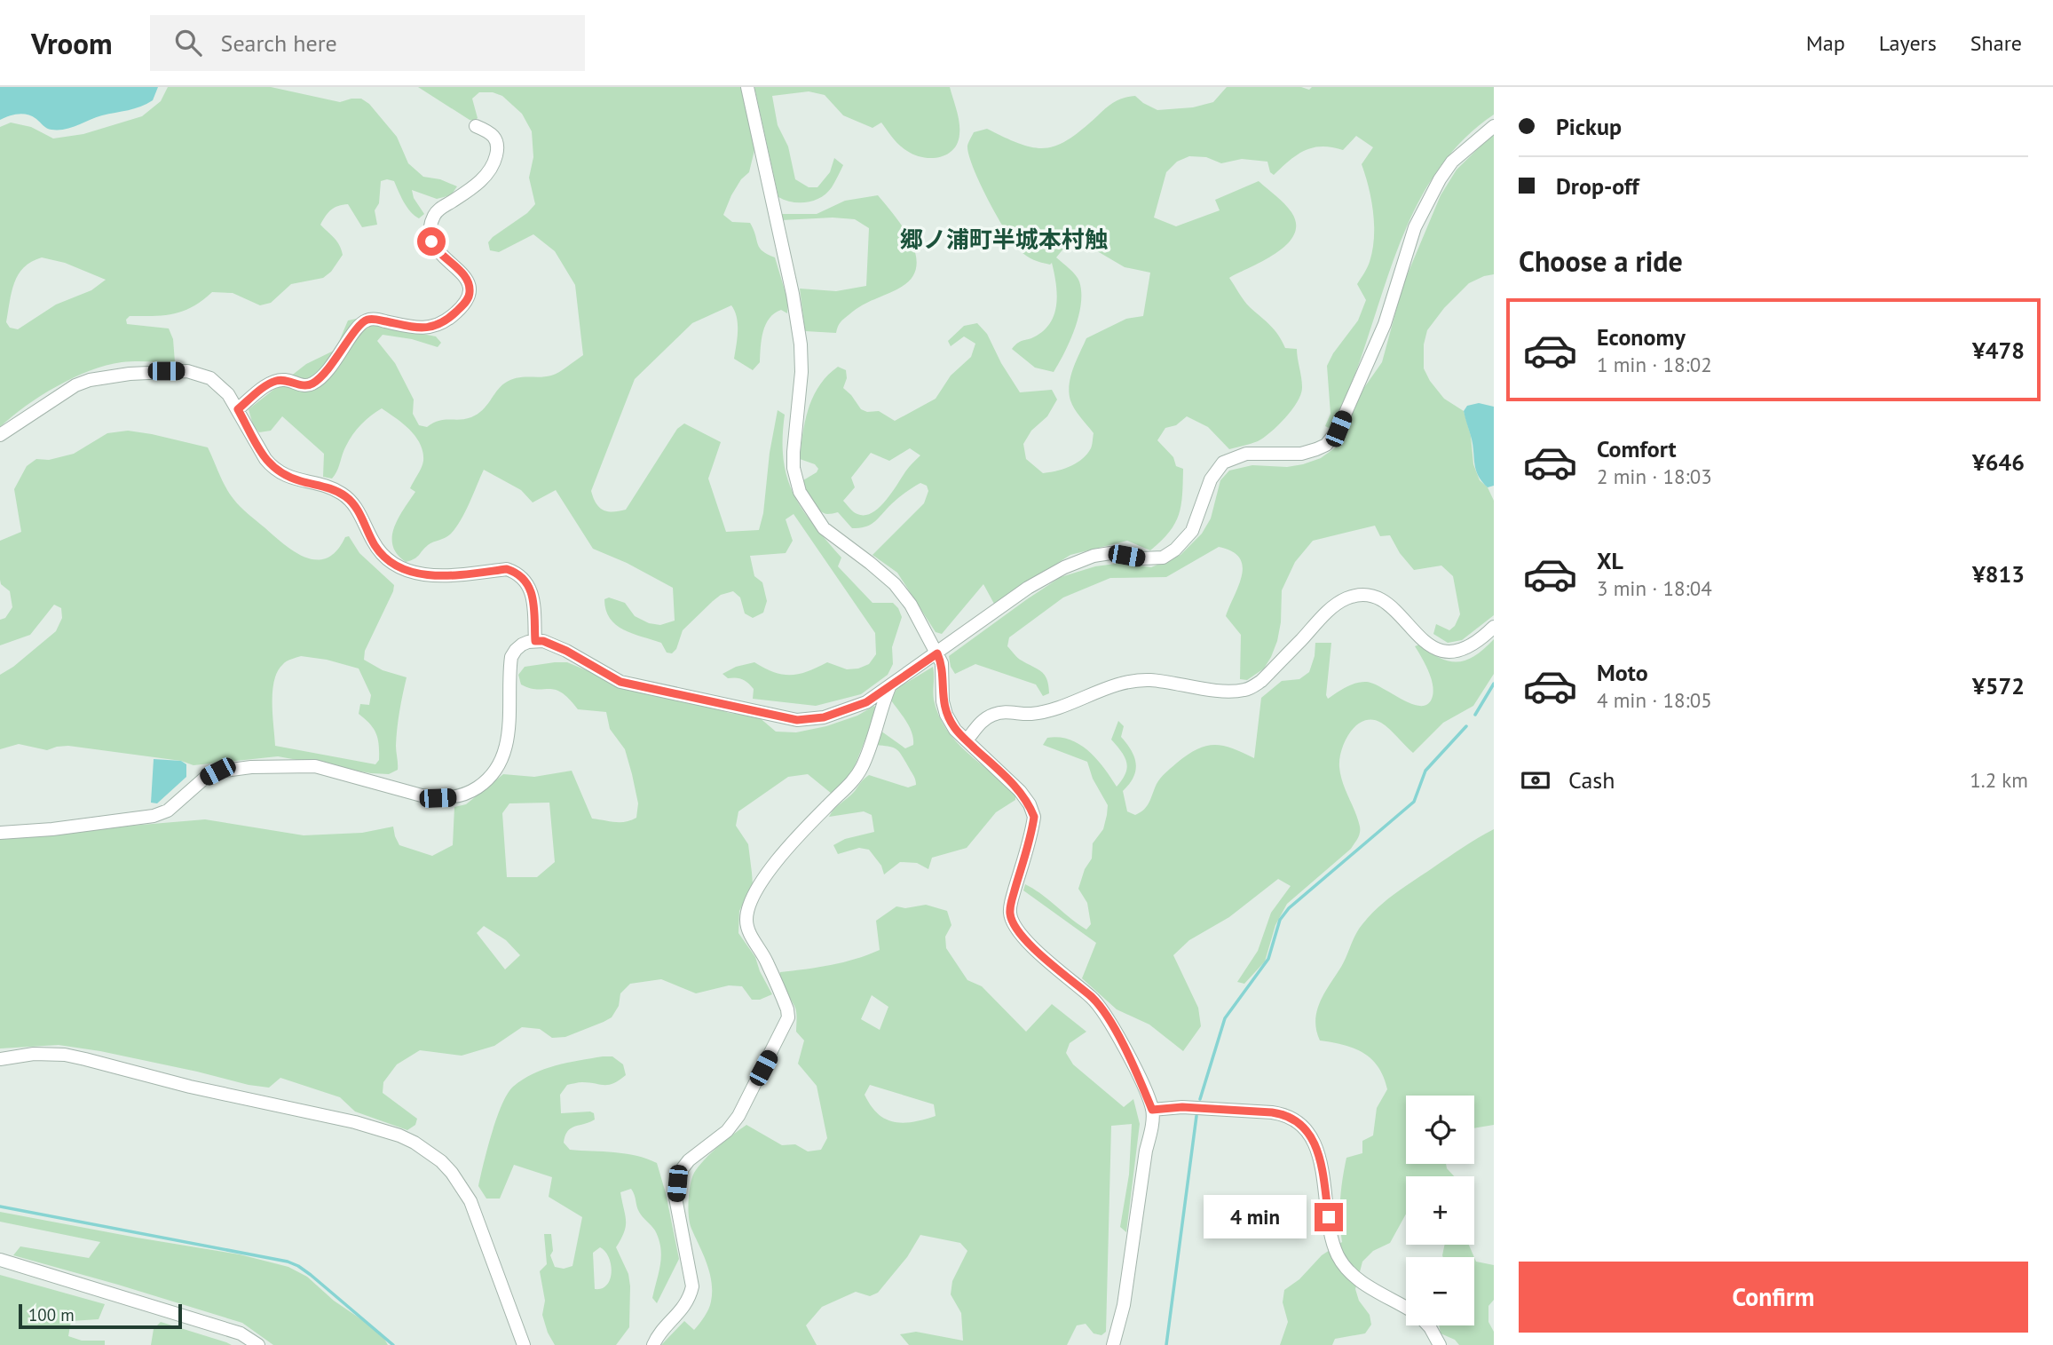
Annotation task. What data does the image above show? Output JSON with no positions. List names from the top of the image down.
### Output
{
  "districts": ["郷ノ浦町半城本村触"],
  "scale_bar": "100 m",
  "page": {
    "header": "Vroom",
    "search": "Search here",
    "nav": ["Map", "Layers", "Share"],
    "banner": ["Pickup", "Drop-off"],
    "heading": "Choose a ride",
    "list": [
      {
        "name": "Economy",
        "note": "1 min · 18:02",
        "value": "¥478"
      },
      {
        "name": "Comfort",
        "note": "2 min · 18:03",
        "value": "¥646"
      },
      {
        "name": "XL",
        "note": "3 min · 18:04",
        "value": "¥813"
      },
      {
        "name": "Moto",
        "note": "4 min · 18:05",
        "value": "¥572"
      }
    ],
    "pay": ["Cash", "1.2 km"],
    "map_buttons": ["+", "−"],
    "bubble": "4 min",
    "buttons": "Confirm",
    "scale": "100 m"
  }
}
